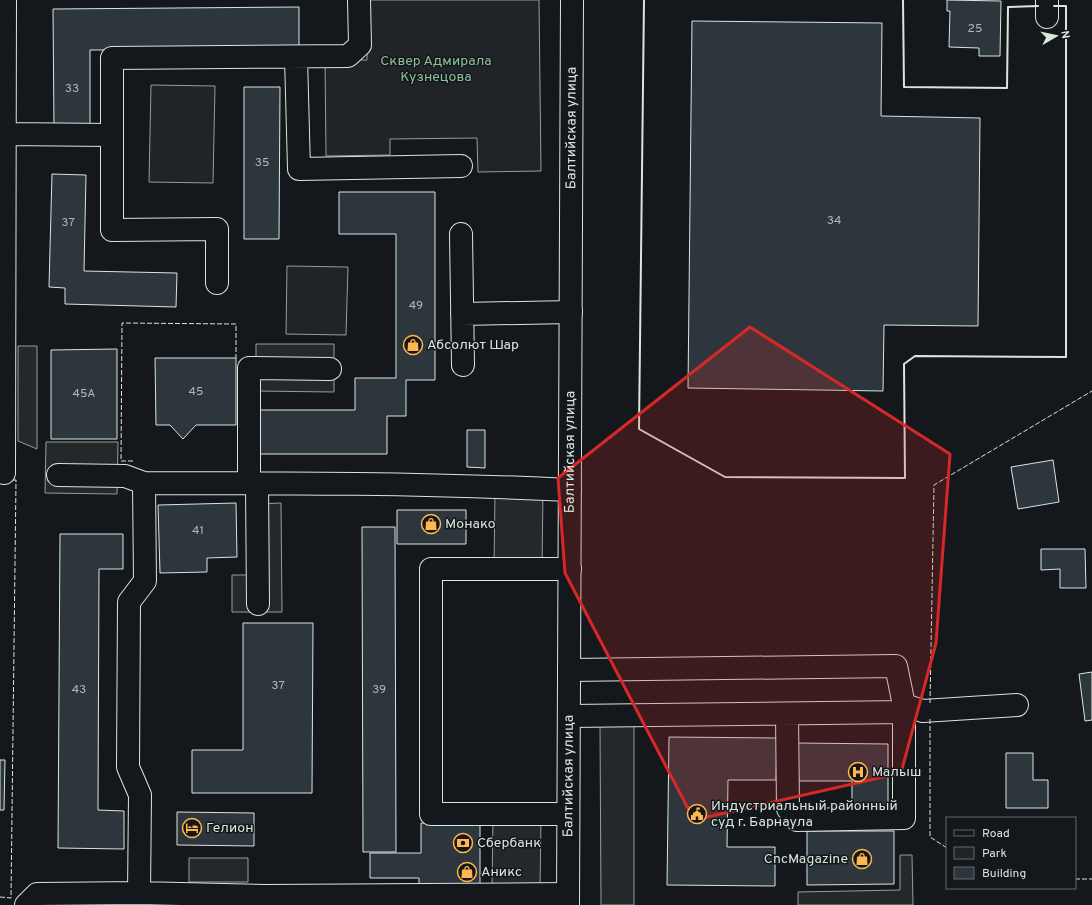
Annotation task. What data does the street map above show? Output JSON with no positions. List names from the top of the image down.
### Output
{
  "streets": {
    "main road": ["Балтийская улица"]
  },
  "parks": ["Сквер Адмирала Кузнецова"],
  "places": {
    "shop": [
      "Абсолют Шар",
      "Монако",
      "CncMagazine",
      "Аникс"
    ],
    "hospital": ["Малыш"],
    "public building": ["Индустриальный районный суд г. Барнаула"],
    "hotel": ["Гелион"],
    "bank": ["Сбербанк"]
  },
  "house_numbers": [
    "25",
    "33",
    "35",
    "34",
    "37",
    "49",
    "45",
    "45А",
    "41",
    "37",
    "43",
    "39"
  ],
  "legend": ["Road", "Park", "Building"],
  "north": "right"
}
